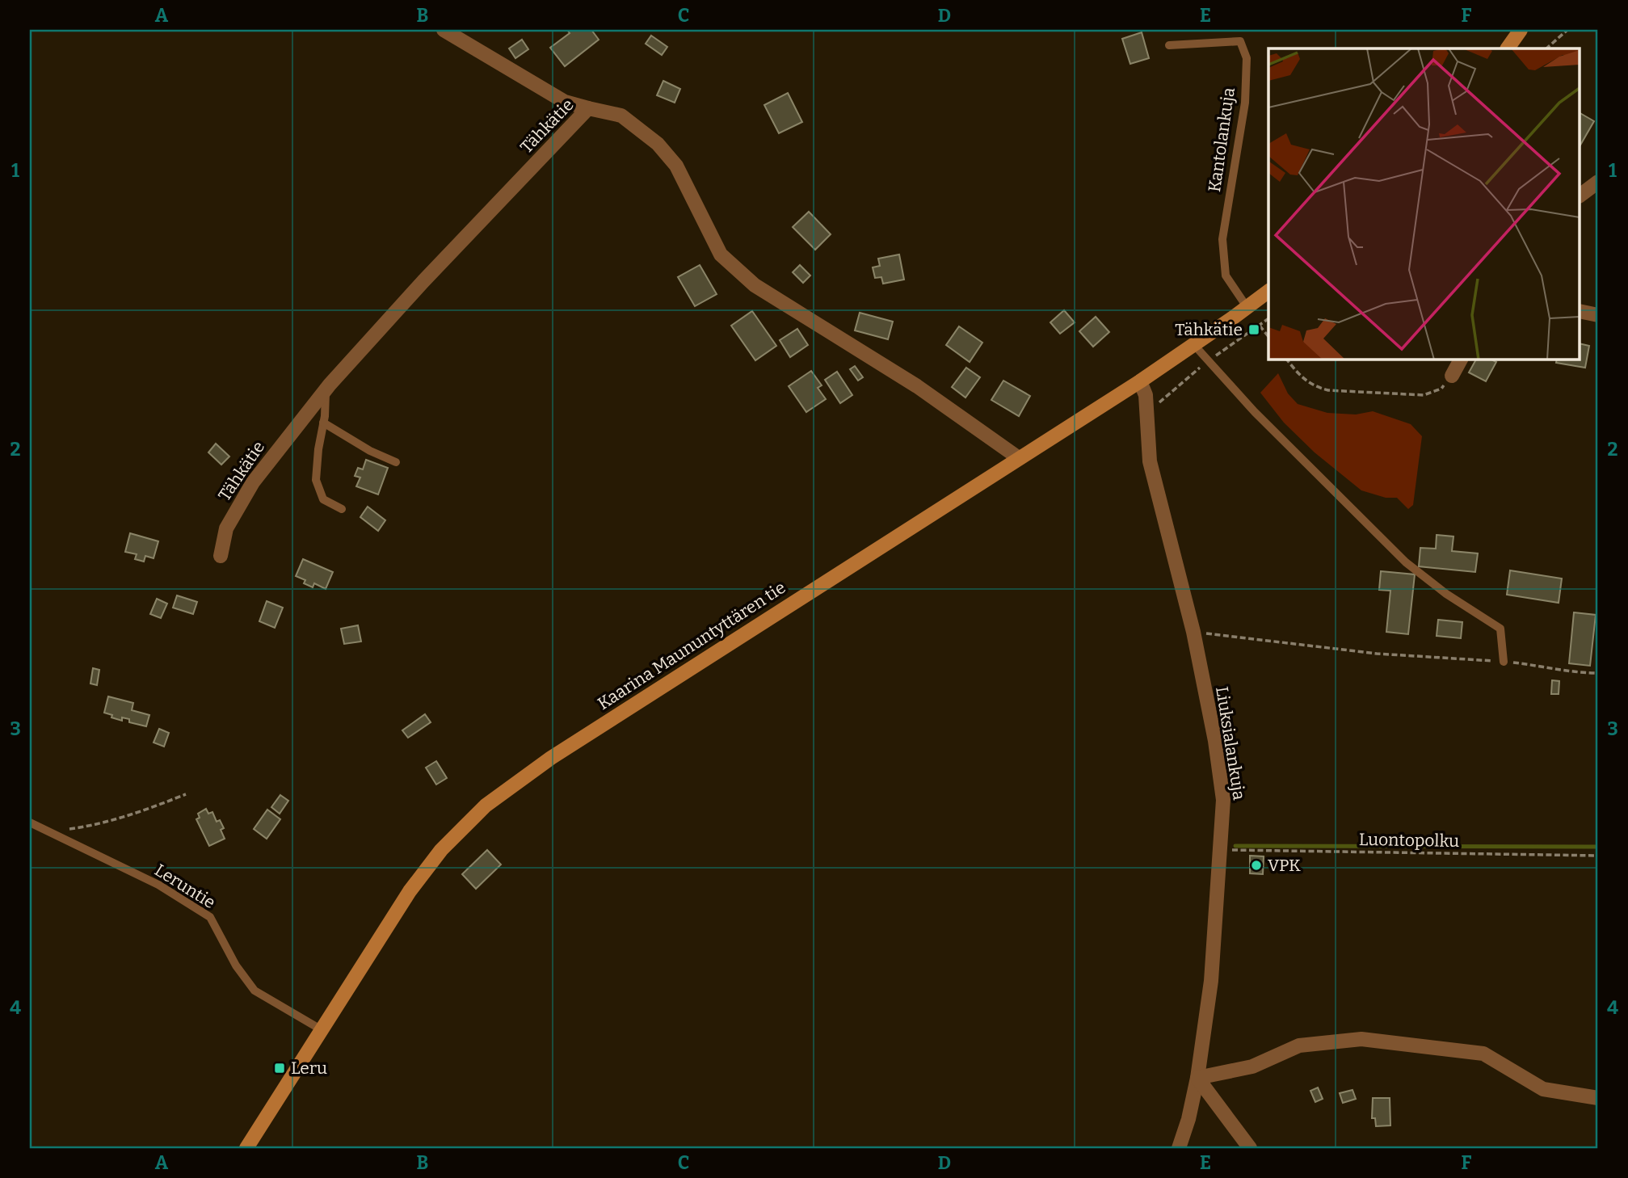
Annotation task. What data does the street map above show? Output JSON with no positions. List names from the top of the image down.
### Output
{
  "streets": {
    "main road": ["Kaarina Maununtyttären tie"],
    "street": ["Tähkätie", "Liuksialankuja"],
    "lane": ["Kantolankuja", "Leruntie"],
    "path": ["Luontopolku"]
  },
  "crossings": [
    ["Tähkätie", "Kaarina Maununtyttären tie"],
    ["Kantolankuja", "Kaarina Maununtyttären tie"],
    ["Kaarina Maununtyttären tie", "Liuksialankuja"],
    ["Kaarina Maununtyttären tie", "Leruntie"],
    ["Liuksialankuja", "Luontopolku"]
  ],
  "places": {
    "transit": ["Tähkätie", "Leru"],
    "other": ["VPK"]
  },
  "grid": {
    "columns": [
      "A",
      "B",
      "C",
      "D",
      "E",
      "F"
    ],
    "rows": [
      "1",
      "2",
      "3",
      "4"
    ]
  }
}
